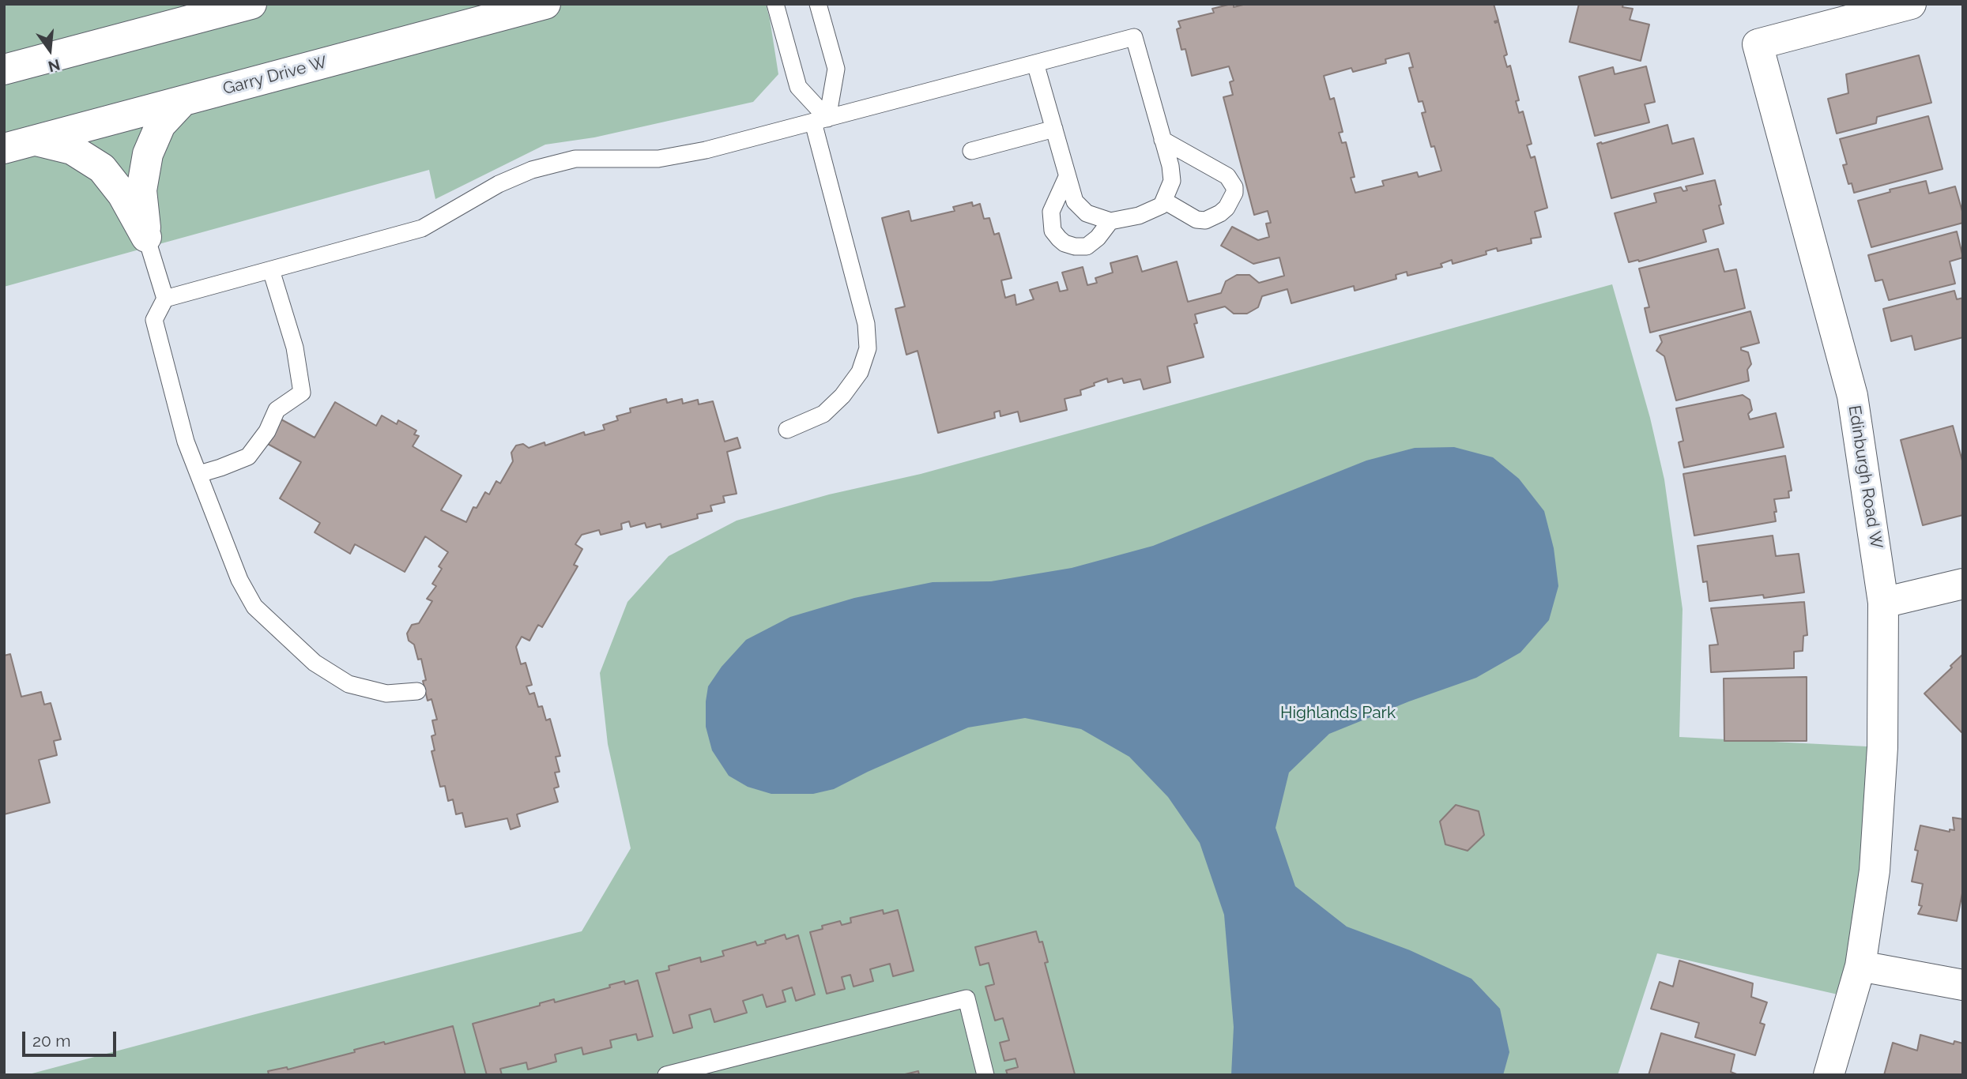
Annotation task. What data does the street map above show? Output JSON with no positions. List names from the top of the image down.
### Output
{
  "streets": {
    "street": ["Garry Drive W", "Edinburgh Road W"]
  },
  "parks": ["Highlands Park"],
  "scale_bar": "20 m",
  "north": "bottom"
}
